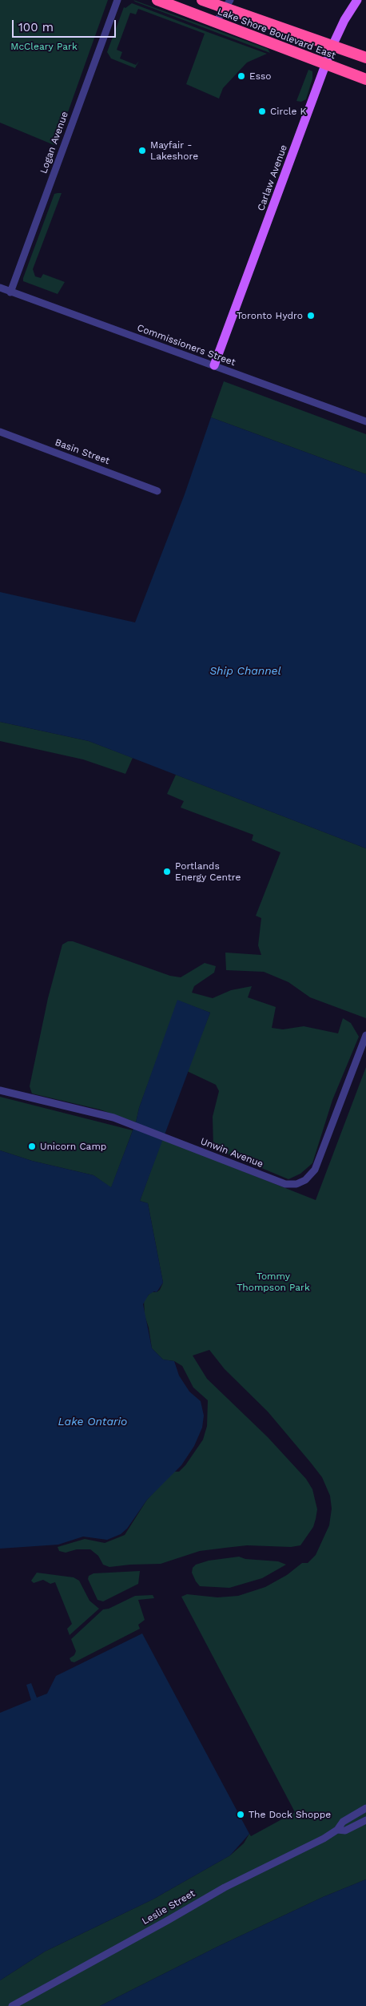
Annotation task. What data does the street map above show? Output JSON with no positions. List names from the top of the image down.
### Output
{
  "streets": {
    "highway": ["Lake Shore Boulevard East"],
    "main road": ["Carlaw Avenue"],
    "street": [
      "Logan Avenue",
      "Commissioners Street",
      "Basin Street",
      "Unwin Avenue",
      "Leslie Street"
    ]
  },
  "crossings": [
    ["Lake Shore Boulevard East", "Carlaw Avenue"],
    ["Logan Avenue", "Commissioners Street"],
    ["Carlaw Avenue", "Commissioners Street"]
  ],
  "water": ["Ship Channel", "Lake Ontario"],
  "parks": ["McCleary Park", "Tommy Thompson Park"],
  "places": [
    "Esso",
    "Circle K",
    "Mayfair - Lakeshore",
    "Toronto Hydro",
    "Portlands Energy Centre",
    "Unicorn Camp",
    "The Dock Shoppe"
  ],
  "scale_bar": "100 m"
}
